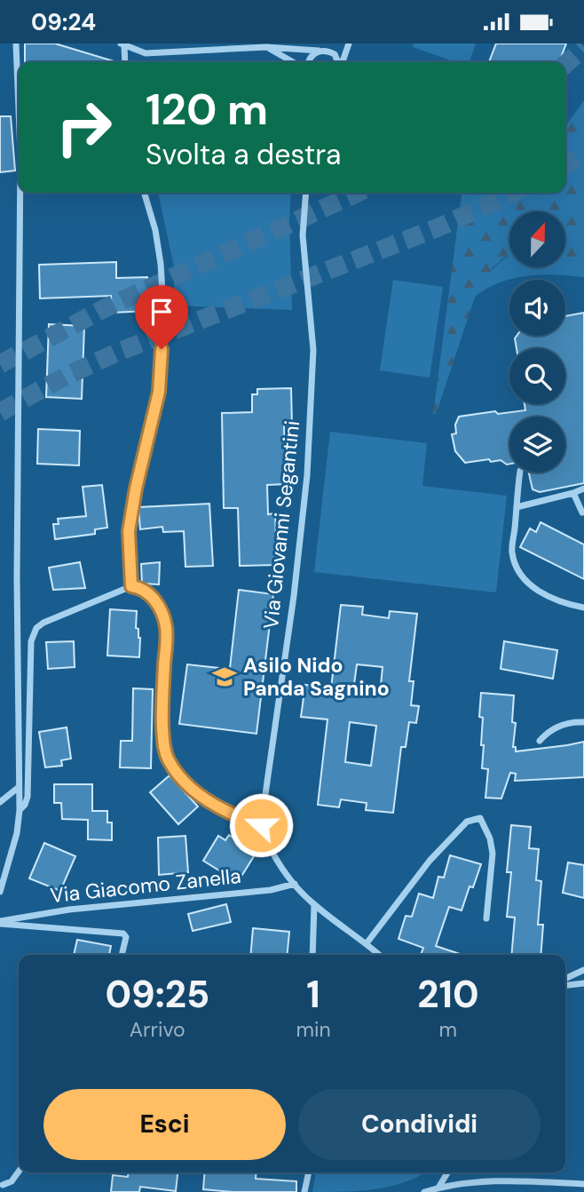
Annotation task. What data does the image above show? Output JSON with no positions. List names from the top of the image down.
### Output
{
  "streets": {
    "street": ["Via Giovanni Segantini", "Via Giacomo Zanella"]
  },
  "places": {
    "school or university": ["Asilo Nido Panda Sagnino"]
  },
  "north": "top",
  "page": {
    "status": "09:24",
    "turn": ["120 m", "Svolta a destra"],
    "eta": [
      "09:25",
      "Arrivo",
      "1",
      "min",
      "210",
      "m"
    ],
    "buttons": ["Esci", "Condividi"]
  }
}
